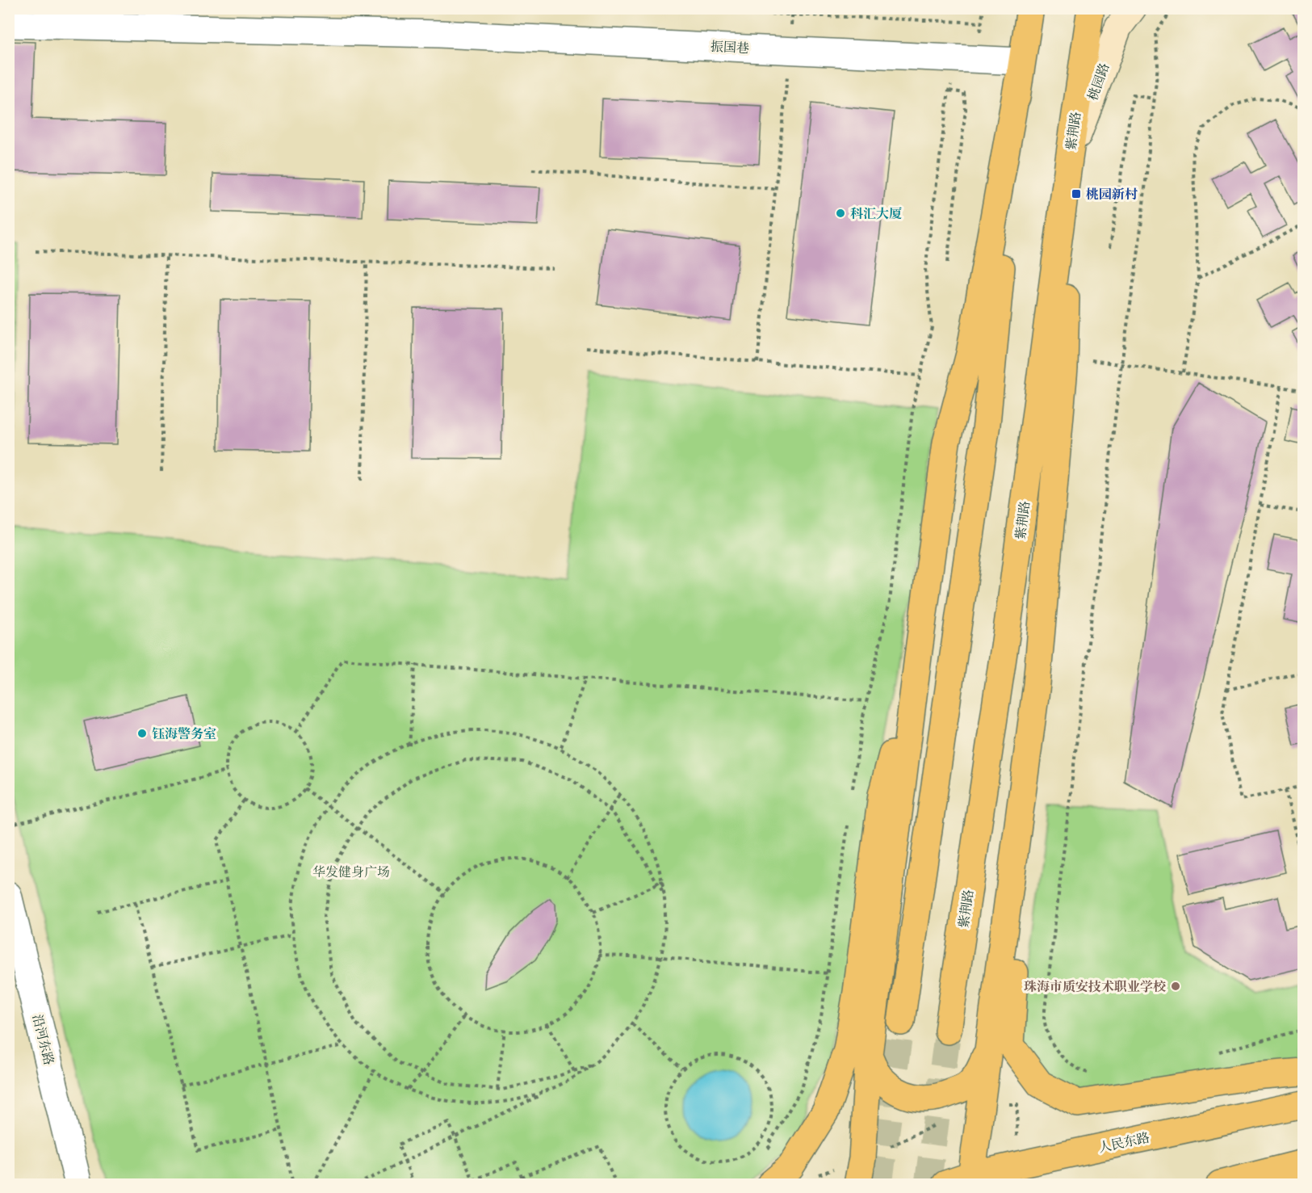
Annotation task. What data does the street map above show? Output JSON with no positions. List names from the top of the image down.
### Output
{
  "streets": {
    "main road": ["紫荆路", "人民东路"],
    "street": ["振国巷", "桃园路", "沿河东路"]
  },
  "crossings": [
    ["桃园路", "紫荆路"]
  ],
  "parks": ["华发健身广场"],
  "places": {
    "transit": ["桃园新村"],
    "other": ["科汇大厦", "钰海警务室", "珠海市质安技术职业学校"]
  }
}
